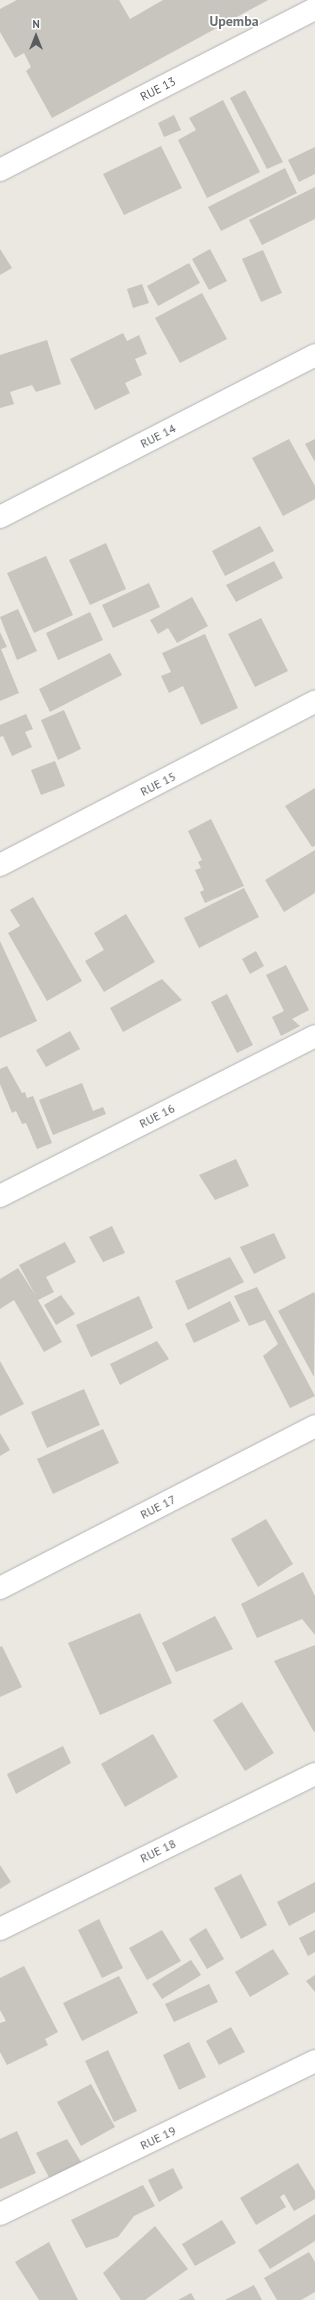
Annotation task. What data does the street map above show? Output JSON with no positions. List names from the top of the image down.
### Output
{
  "streets": {
    "street": [
      "RUE 13",
      "RUE 14",
      "RUE 15",
      "RUE 16",
      "RUE 17",
      "RUE 18",
      "RUE 19"
    ]
  },
  "districts": ["Upemba"],
  "north": "top"
}
